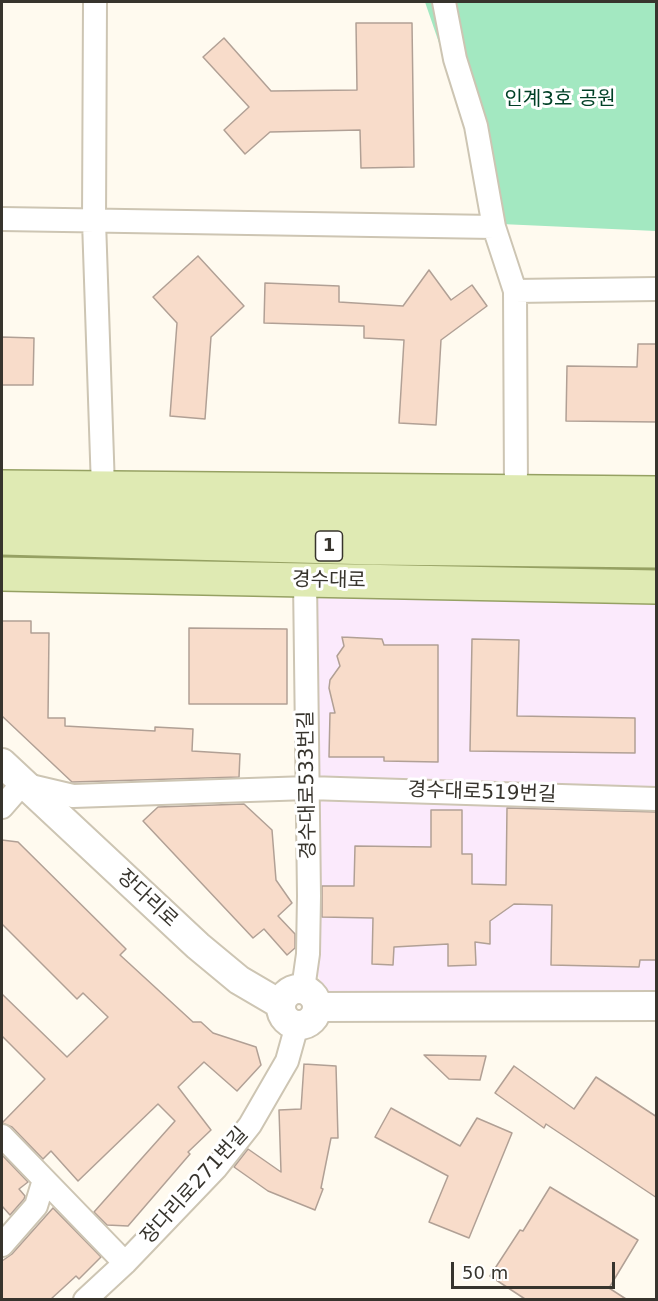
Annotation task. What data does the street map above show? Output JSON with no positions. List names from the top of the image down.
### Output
{
  "streets": {
    "main road": ["1", "경수대로"],
    "street": [
      "경수대로533번길",
      "경수대로519번길",
      "장다리로",
      "장다리로271번길"
    ]
  },
  "crossings": [
    ["경수대로", "경수대로533번길"],
    ["경수대로533번길", "경수대로519번길"],
    ["경수대로533번길", "장다리로"],
    ["경수대로533번길", "장다리로271번길"],
    ["장다리로", "장다리로271번길"]
  ],
  "parks": ["인계3호 공원"],
  "scale_bar": "50 m"
}
